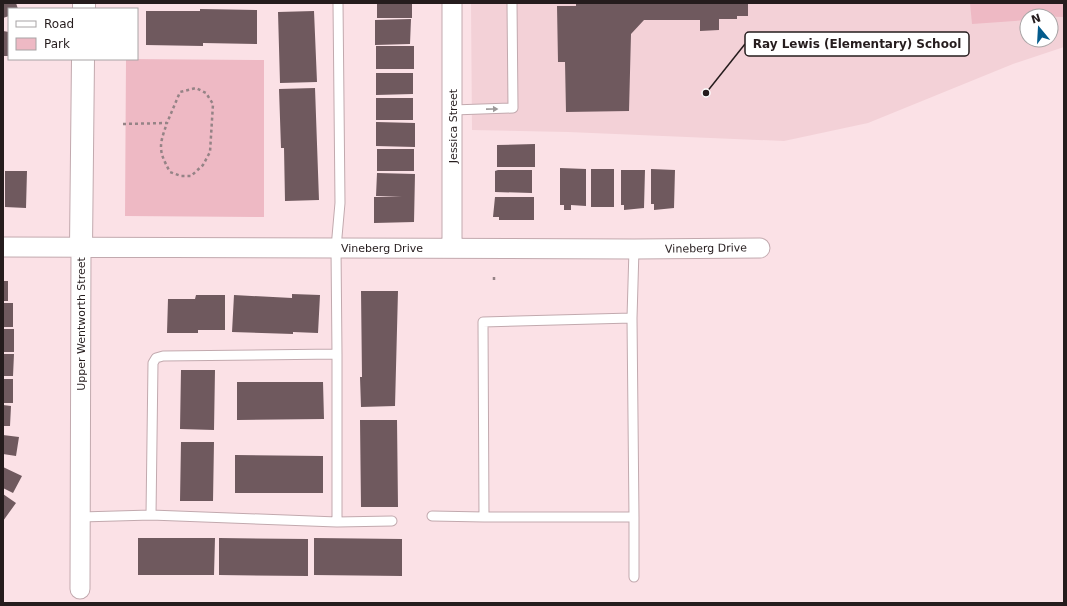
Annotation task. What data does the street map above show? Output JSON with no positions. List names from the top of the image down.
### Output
{
  "streets": {
    "street": ["Jessica Street", "Vineberg Drive", "Upper Wentworth Street"]
  },
  "crossings": [
    ["Jessica Street", "Vineberg Drive"],
    ["Vineberg Drive", "Upper Wentworth Street"]
  ],
  "places": ["Ray Lewis (Elementary) School"],
  "legend": ["Road", "Park"],
  "north": "top"
}
